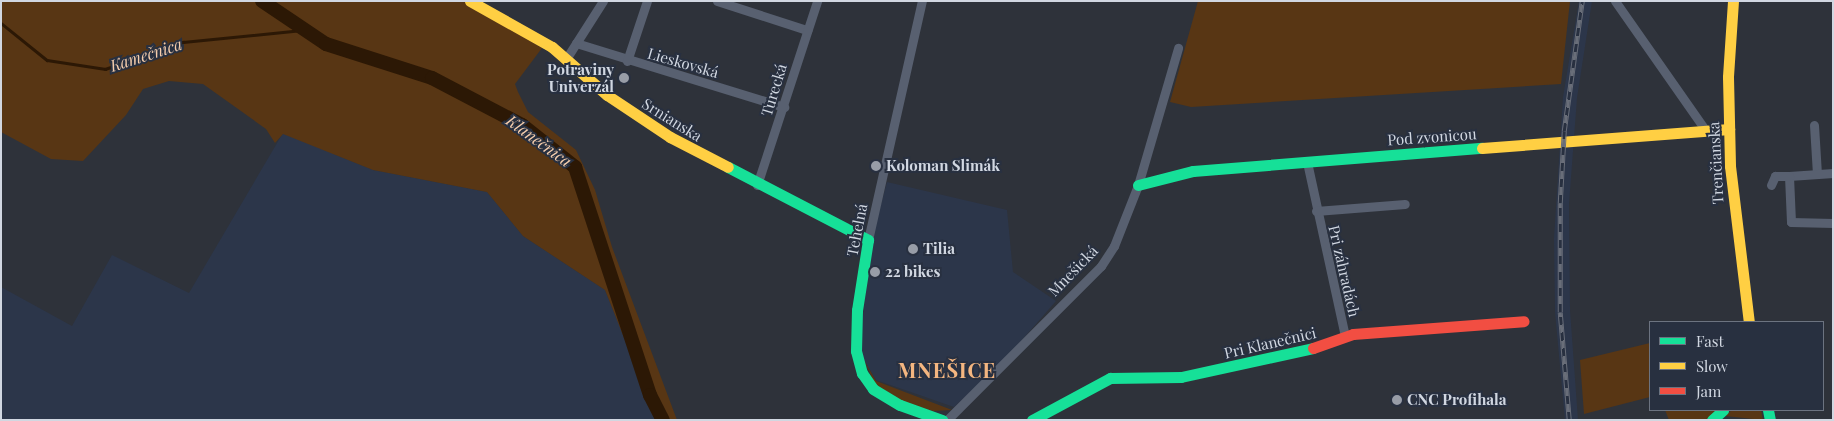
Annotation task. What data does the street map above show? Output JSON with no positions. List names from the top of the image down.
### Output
{
  "streets": {
    "street": [
      "Lieskovská",
      "Turecká",
      "Srnianska",
      "Pod zvonicou",
      "Trenčianska",
      "Tehelná",
      "Mnešická",
      "Pri záhradách",
      "Pri Klanečnici"
    ]
  },
  "crossings": [
    ["Lieskovská", "Turecká"],
    ["Turecká", "Srnianska"],
    ["Srnianska", "Tehelná"],
    ["Pod zvonicou", "Trenčianska"],
    ["Pod zvonicou", "Mnešická"],
    ["Pod zvonicou", "Pri záhradách"],
    ["Pri záhradách", "Pri Klanečnici"]
  ],
  "districts": ["MNEŠICE"],
  "water": ["Kamečnica", "Klanečnica"],
  "places": [
    "Potraviny Univerzál",
    "Koloman Slimák",
    "Tilia",
    "22 bikes",
    "CNC Profihala"
  ],
  "legend": ["Fast", "Slow", "Jam"]
}
